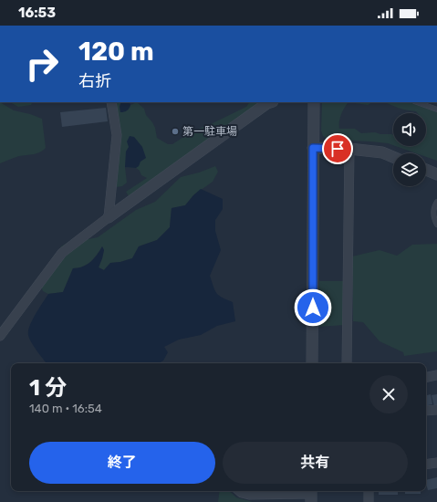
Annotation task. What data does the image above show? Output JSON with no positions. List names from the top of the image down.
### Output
{
  "places": ["第一駐車場"],
  "page": {
    "status": "16:53",
    "turn": ["120 m", "右折"],
    "heading": ["1 分", "140 m · 16:54"],
    "buttons": ["終了", "共有"]
  }
}
